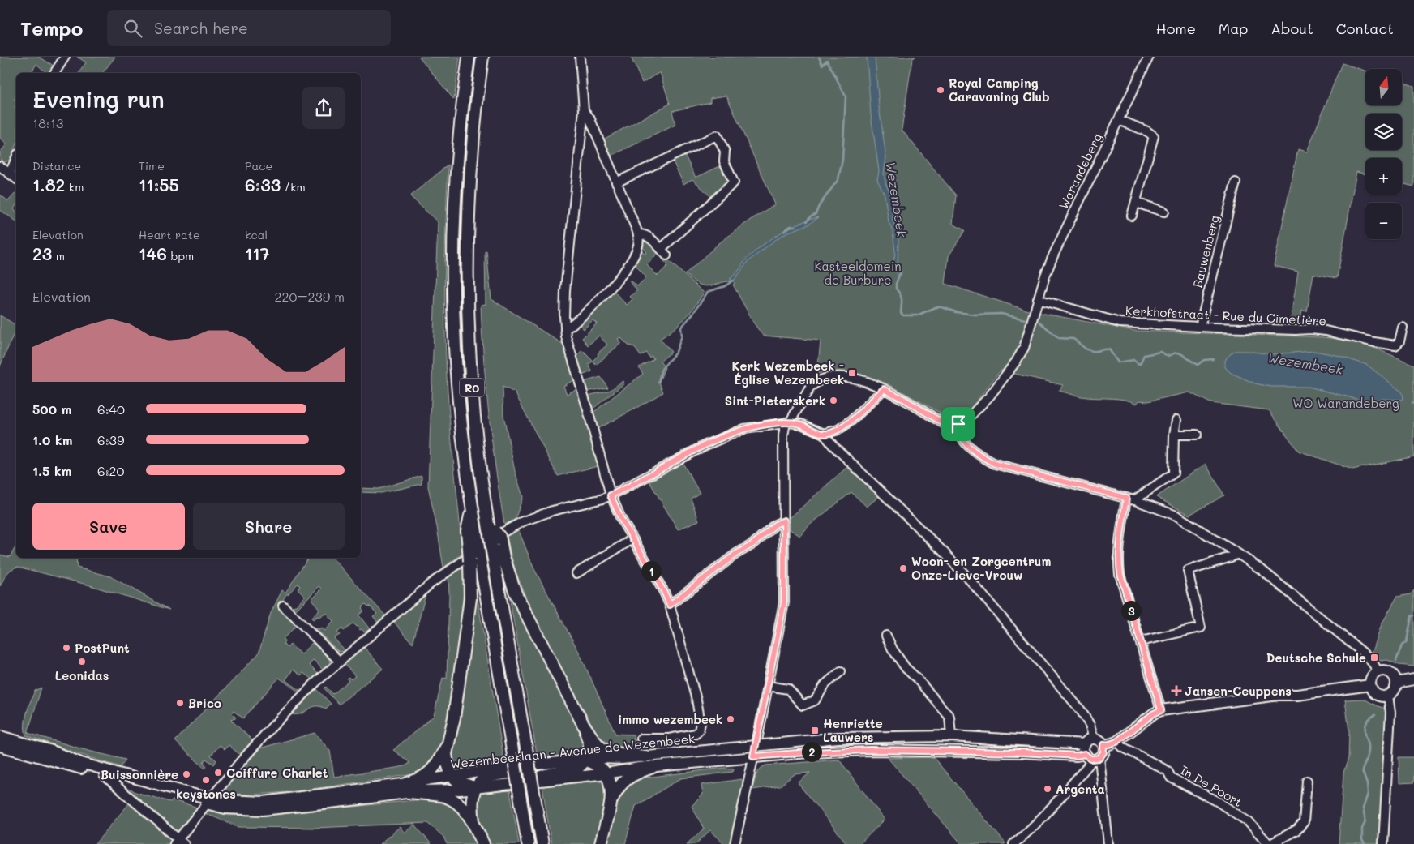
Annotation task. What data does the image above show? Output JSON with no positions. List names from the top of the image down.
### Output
{
  "streets": {
    "highway": ["R0"],
    "main road": ["Wezembeeklaan - Avenue de Wezembeek"],
    "street": [
      "Warandeberg",
      "Bauwenberg",
      "Kerkhofstraat - Rue du Cimetière",
      "In De Poort"
    ]
  },
  "crossings": [
    ["Warandeberg", "Kerkhofstraat - Rue du Cimetière"],
    ["Bauwenberg", "Kerkhofstraat - Rue du Cimetière"],
    ["R0", "Wezembeeklaan - Avenue de Wezembeek"]
  ],
  "water": ["Wezembeek"],
  "parks": ["Kasteeldomein de Burbure", "WO Warandeberg"],
  "places": {
    "other": [
      "Royal Camping Caravaning Club",
      "Sint-Pieterskerk",
      "Woon- en Zorgcentrum Onze-Lieve-Vrouw",
      "PostPunt",
      "Leonidas",
      "Brico",
      "immo wezembeek",
      "Coiffure Charlet",
      "Buissonnière",
      "keystones",
      "Argenta"
    ],
    "transit": ["Kerk Wezembeek - Église Wezembeek", "Deutsche Schule", "Henriette Lauwers"],
    "health": ["Jansen-Ceuppens"]
  },
  "north": "top",
  "page": {
    "header": "Tempo",
    "search": "Search here",
    "nav": [
      "Home",
      "Map",
      "About",
      "Contact"
    ],
    "map_buttons": ["+", "−"],
    "heading": ["Evening run", "18:13"],
    "stats": [
      ["Distance", "1.82 km"],
      ["Time", "11:55"],
      ["Pace", "6:33 /km"],
      ["Elevation", "23 m"],
      ["Heart rate", "146 bpm"],
      ["kcal", "117"]
    ],
    "chart": ["Elevation", "220–239 m"],
    "list": [
      {
        "name": "500 m",
        "note": "6:40"
      },
      {
        "name": "1.0 km",
        "note": "6:39"
      },
      {
        "name": "1.5 km",
        "note": "6:20"
      }
    ],
    "buttons": ["Save", "Share"],
    "pins": ["1", "3", "2"]
  }
}
